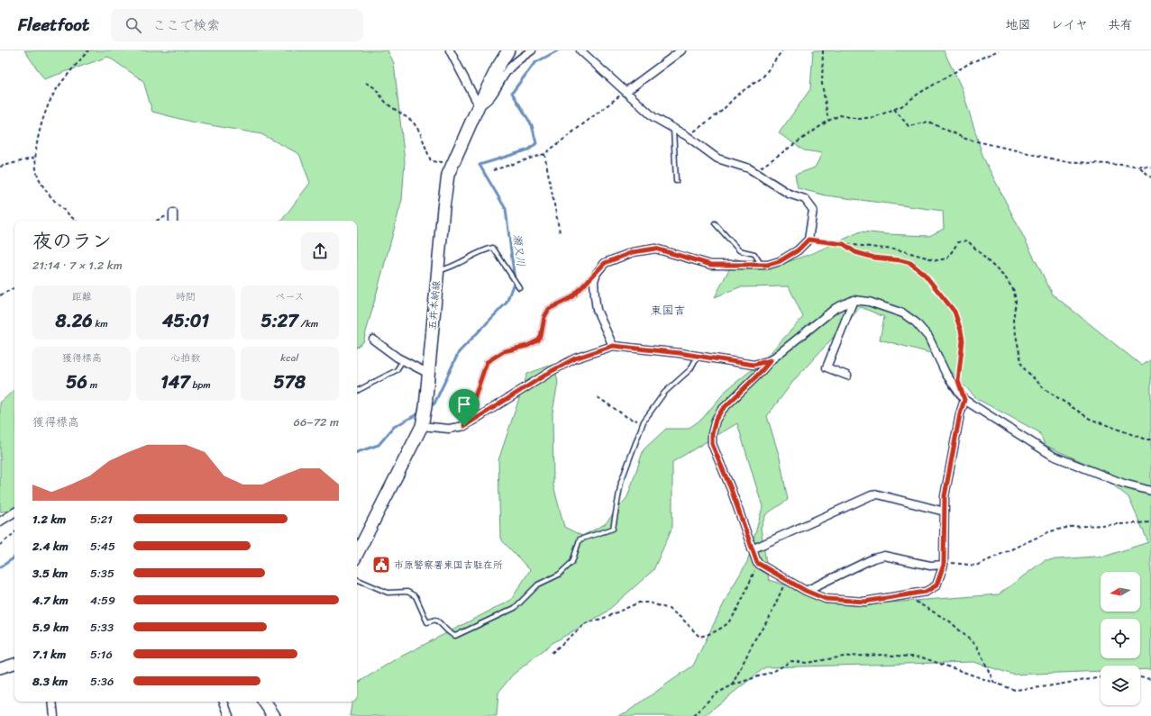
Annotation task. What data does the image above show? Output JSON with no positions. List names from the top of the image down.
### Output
{
  "streets": {
    "main road": ["五井本納線"]
  },
  "districts": ["東国吉"],
  "water": ["瀬又川"],
  "places": {
    "public building": ["市原警察署東国吉駐在所"]
  },
  "north": "left",
  "page": {
    "header": "Fleetfoot",
    "search": "ここで検索",
    "nav": ["地図", "レイヤ", "共有"],
    "heading": ["夜のラン", "21:14 · 7 × 1.2 km"],
    "stats": [
      ["距離", "8.26 km"],
      ["時間", "45:01"],
      ["ペース", "5:27 /km"],
      ["獲得標高", "56 m"],
      ["心拍数", "147 bpm"],
      ["kcal", "578"]
    ],
    "chart": ["獲得標高", "66–72 m"],
    "list": [
      {
        "name": "1.2 km",
        "note": "5:21"
      },
      {
        "name": "2.4 km",
        "note": "5:45"
      },
      {
        "name": "3.5 km",
        "note": "5:35"
      },
      {
        "name": "4.7 km",
        "note": "4:59"
      },
      {
        "name": "5.9 km",
        "note": "5:33"
      },
      {
        "name": "7.1 km",
        "note": "5:16"
      },
      {
        "name": "8.3 km",
        "note": "5:36"
      }
    ]
  }
}
